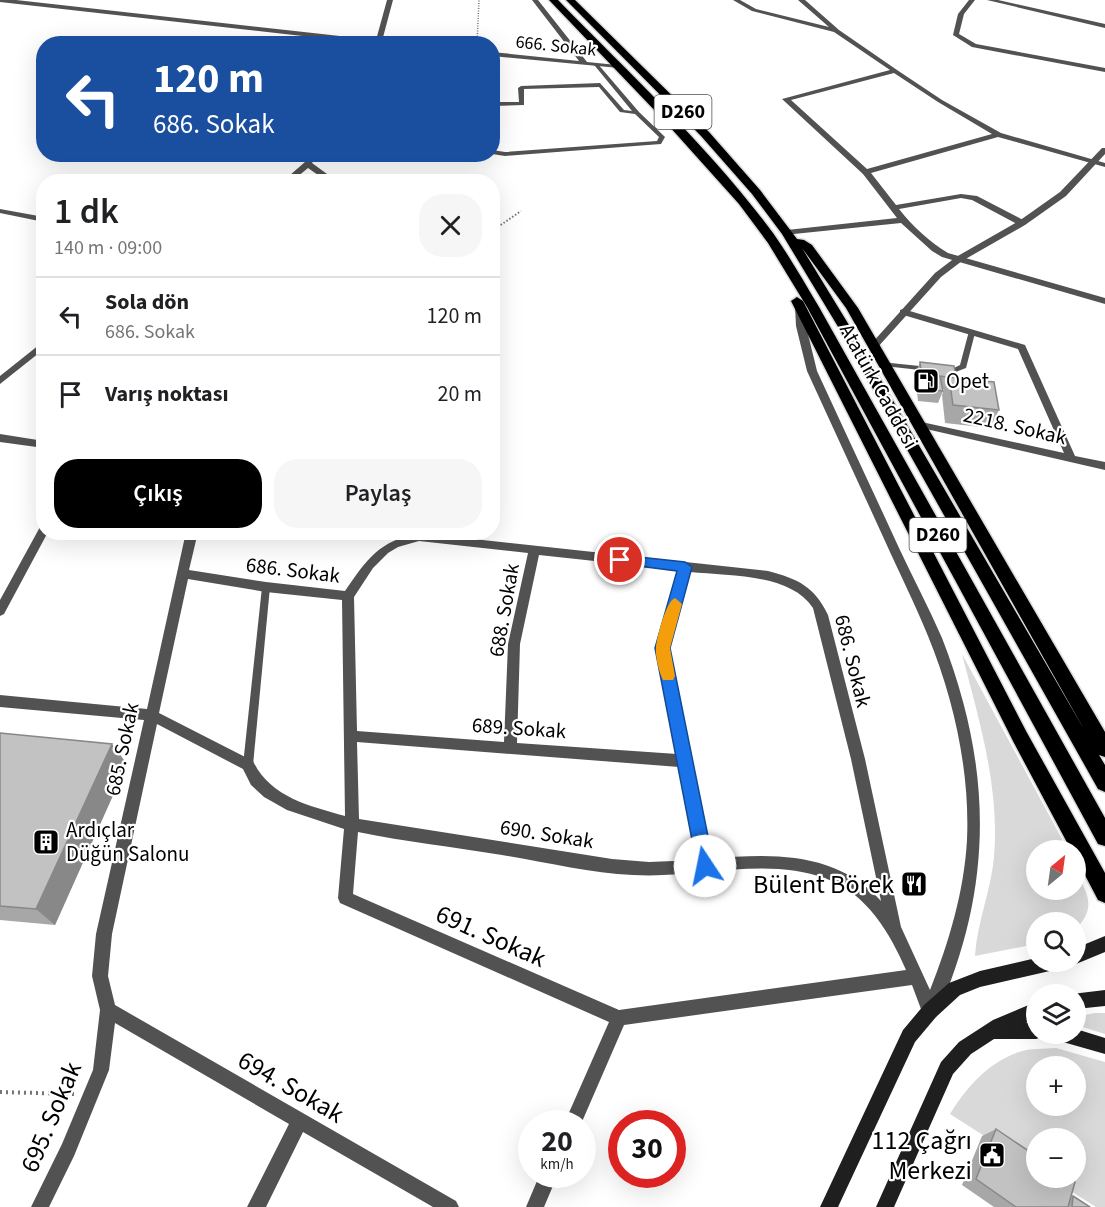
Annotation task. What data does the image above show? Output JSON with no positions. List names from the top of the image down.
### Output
{
  "streets": {
    "highway": ["D260", "Atatürk Caddesi"],
    "street": [
      "666. Sokak",
      "2218. Sokak",
      "686. Sokak",
      "688. Sokak",
      "689. Sokak",
      "685. Sokak",
      "690. Sokak",
      "691. Sokak",
      "694. Sokak",
      "695. Sokak"
    ]
  },
  "crossings": [
    ["666. Sokak", "Atatürk Caddesi"],
    ["686. Sokak", "688. Sokak"],
    ["686. Sokak", "685. Sokak"],
    ["686. Sokak", "690. Sokak"],
    ["686. Sokak", "691. Sokak"],
    ["688. Sokak", "689. Sokak"],
    ["689. Sokak", "691. Sokak"],
    ["685. Sokak", "690. Sokak"],
    ["685. Sokak", "694. Sokak"],
    ["685. Sokak", "695. Sokak"],
    ["690. Sokak", "691. Sokak"],
    ["694. Sokak", "695. Sokak"]
  ],
  "places": {
    "fuel station": ["Opet"],
    "building": ["Ardıçlar Düğün Salonu"],
    "restaurant": ["Bülent Börek"],
    "public building": ["112 Çağrı Merkezi"]
  },
  "north": "top right",
  "page": {
    "turn": ["120 m", "686. Sokak"],
    "heading": ["1 dk", "140 m · 09:00"],
    "list": [
      {
        "name": "Sola dön",
        "note": "686. Sokak",
        "value": "120 m"
      },
      {
        "name": "Varış noktası",
        "value": "20 m"
      }
    ],
    "buttons": ["Çıkış", "Paylaş"],
    "map_buttons": ["+", "−"],
    "speed": "20 km/h",
    "limit": "30"
  }
}
